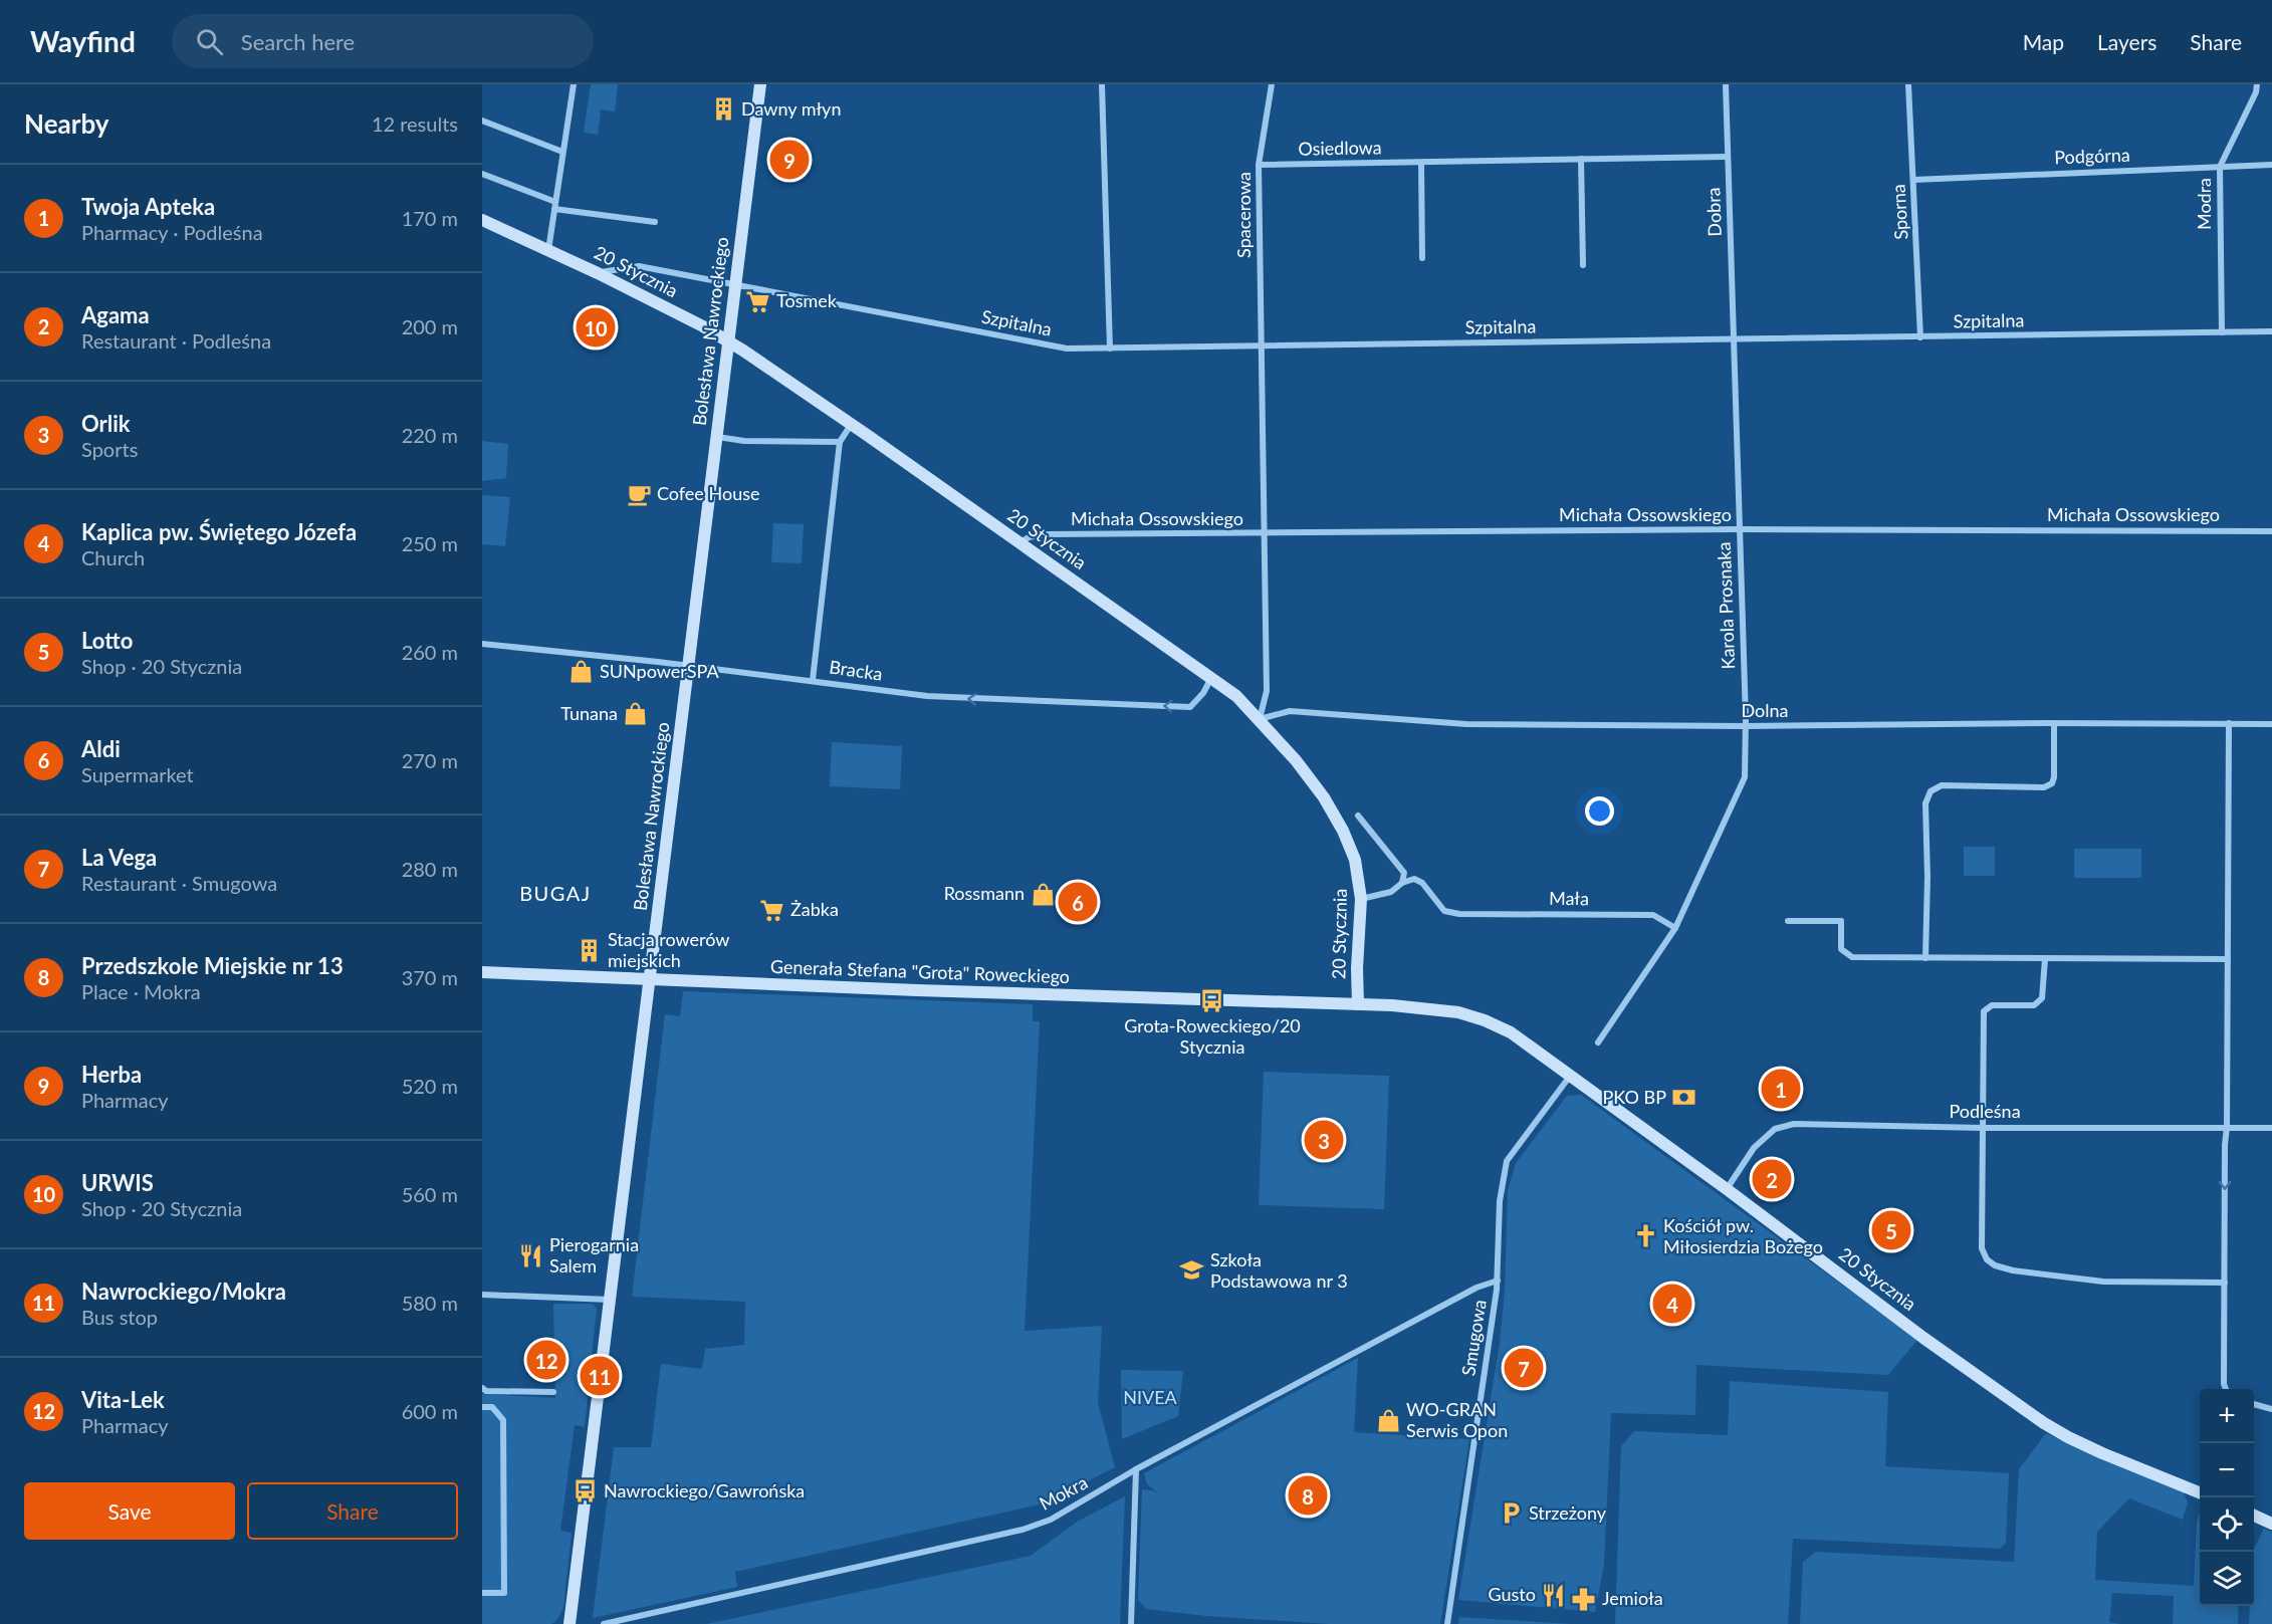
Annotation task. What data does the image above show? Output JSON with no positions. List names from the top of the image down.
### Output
{
  "streets": {
    "street": [
      "Osiedlowa",
      "Podgórna",
      "Modra",
      "Dobra",
      "Sporna",
      "Spacerowa",
      "20 Stycznia",
      "Szpitalna",
      "Bolesława Nawrockiego",
      "Michała Ossowskiego",
      "Karola Prosnaka",
      "Bracka",
      "Dolna",
      "Mała",
      "Generała Stefana \"Grota\" Roweckiego",
      "Podleśna",
      "Smugowa",
      "Mokra"
    ]
  },
  "crossings": [
    ["Osiedlowa", "Dobra"],
    ["Osiedlowa", "Spacerowa"],
    ["Podgórna", "Modra"],
    ["Podgórna", "Sporna"],
    ["Modra", "Szpitalna"],
    ["Dobra", "Szpitalna"],
    ["Dobra", "Karola Prosnaka"],
    ["Sporna", "Szpitalna"],
    ["Spacerowa", "20 Stycznia"],
    ["Spacerowa", "Szpitalna"],
    ["Spacerowa", "Michała Ossowskiego"],
    ["Spacerowa", "Dolna"],
    ["20 Stycznia", "Szpitalna"],
    ["20 Stycznia", "Bolesława Nawrockiego"],
    ["20 Stycznia", "Michała Ossowskiego"],
    ["20 Stycznia", "Bracka"],
    ["20 Stycznia", "Dolna"],
    ["20 Stycznia", "Generała Stefana \"Grota\" Roweckiego"],
    ["20 Stycznia", "Podleśna"],
    ["20 Stycznia", "Smugowa"],
    ["Szpitalna", "Bolesława Nawrockiego"],
    ["Szpitalna", "Karola Prosnaka"],
    ["Bolesława Nawrockiego", "Bracka"],
    ["Bolesława Nawrockiego", "Generała Stefana \"Grota\" Roweckiego"],
    ["Michała Ossowskiego", "Karola Prosnaka"],
    ["Karola Prosnaka", "Dolna"],
    ["Smugowa", "Mokra"]
  ],
  "one_way": ["Bracka"],
  "districts": ["BUGAJ"],
  "parks": ["NIVEA"],
  "places": {
    "building": ["Dawny młyn", "Stacja rowerów miejskich"],
    "supermarket": ["Tosmek", "Żabka"],
    "cafe": ["Cofee House"],
    "shop": [
      "SUNpowerSPA",
      "Tunana",
      "Rossmann",
      "WO-GRAN Serwis Opon"
    ],
    "bus stop": ["Grota-Roweckiego/20 Stycznia", "Nawrockiego/Gawrońska"],
    "bank": ["PKO BP"],
    "church": ["Kościół pw. Miłosierdzia Bożego"],
    "restaurant": ["Pierogarnia Salem", "Gusto"],
    "school or university": ["Szkoła Podstawowa nr 3"],
    "parking": ["Strzeżony"],
    "pharmacy": ["Jemioła"]
  },
  "page": {
    "header": "Wayfind",
    "search": "Search here",
    "nav": ["Map", "Layers", "Share"],
    "heading": ["Nearby", "12 results"],
    "pins": [
      "9",
      "10",
      "6",
      "1",
      "3",
      "2",
      "5",
      "4",
      "12",
      "7",
      "11",
      "8"
    ],
    "list": [
      {
        "mark": "1",
        "name": "Twoja Apteka",
        "note": "Pharmacy · Podleśna",
        "value": "170 m"
      },
      {
        "mark": "2",
        "name": "Agama",
        "note": "Restaurant · Podleśna",
        "value": "200 m"
      },
      {
        "mark": "3",
        "name": "Orlik",
        "note": "Sports",
        "value": "220 m"
      },
      {
        "mark": "4",
        "name": "Kaplica pw. Świętego Józefa",
        "note": "Church",
        "value": "250 m"
      },
      {
        "mark": "5",
        "name": "Lotto",
        "note": "Shop · 20 Stycznia",
        "value": "260 m"
      },
      {
        "mark": "6",
        "name": "Aldi",
        "note": "Supermarket",
        "value": "270 m"
      },
      {
        "mark": "7",
        "name": "La Vega",
        "note": "Restaurant · Smugowa",
        "value": "280 m"
      },
      {
        "mark": "8",
        "name": "Przedszkole Miejskie nr 13",
        "note": "Place · Mokra",
        "value": "370 m"
      },
      {
        "mark": "9",
        "name": "Herba",
        "note": "Pharmacy",
        "value": "520 m"
      },
      {
        "mark": "10",
        "name": "URWIS",
        "note": "Shop · 20 Stycznia",
        "value": "560 m"
      },
      {
        "mark": "11",
        "name": "Nawrockiego/Mokra",
        "note": "Bus stop",
        "value": "580 m"
      },
      {
        "mark": "12",
        "name": "Vita-Lek",
        "note": "Pharmacy",
        "value": "600 m"
      }
    ],
    "map_buttons": ["+", "−"],
    "buttons": ["Save", "Share"]
  }
}
